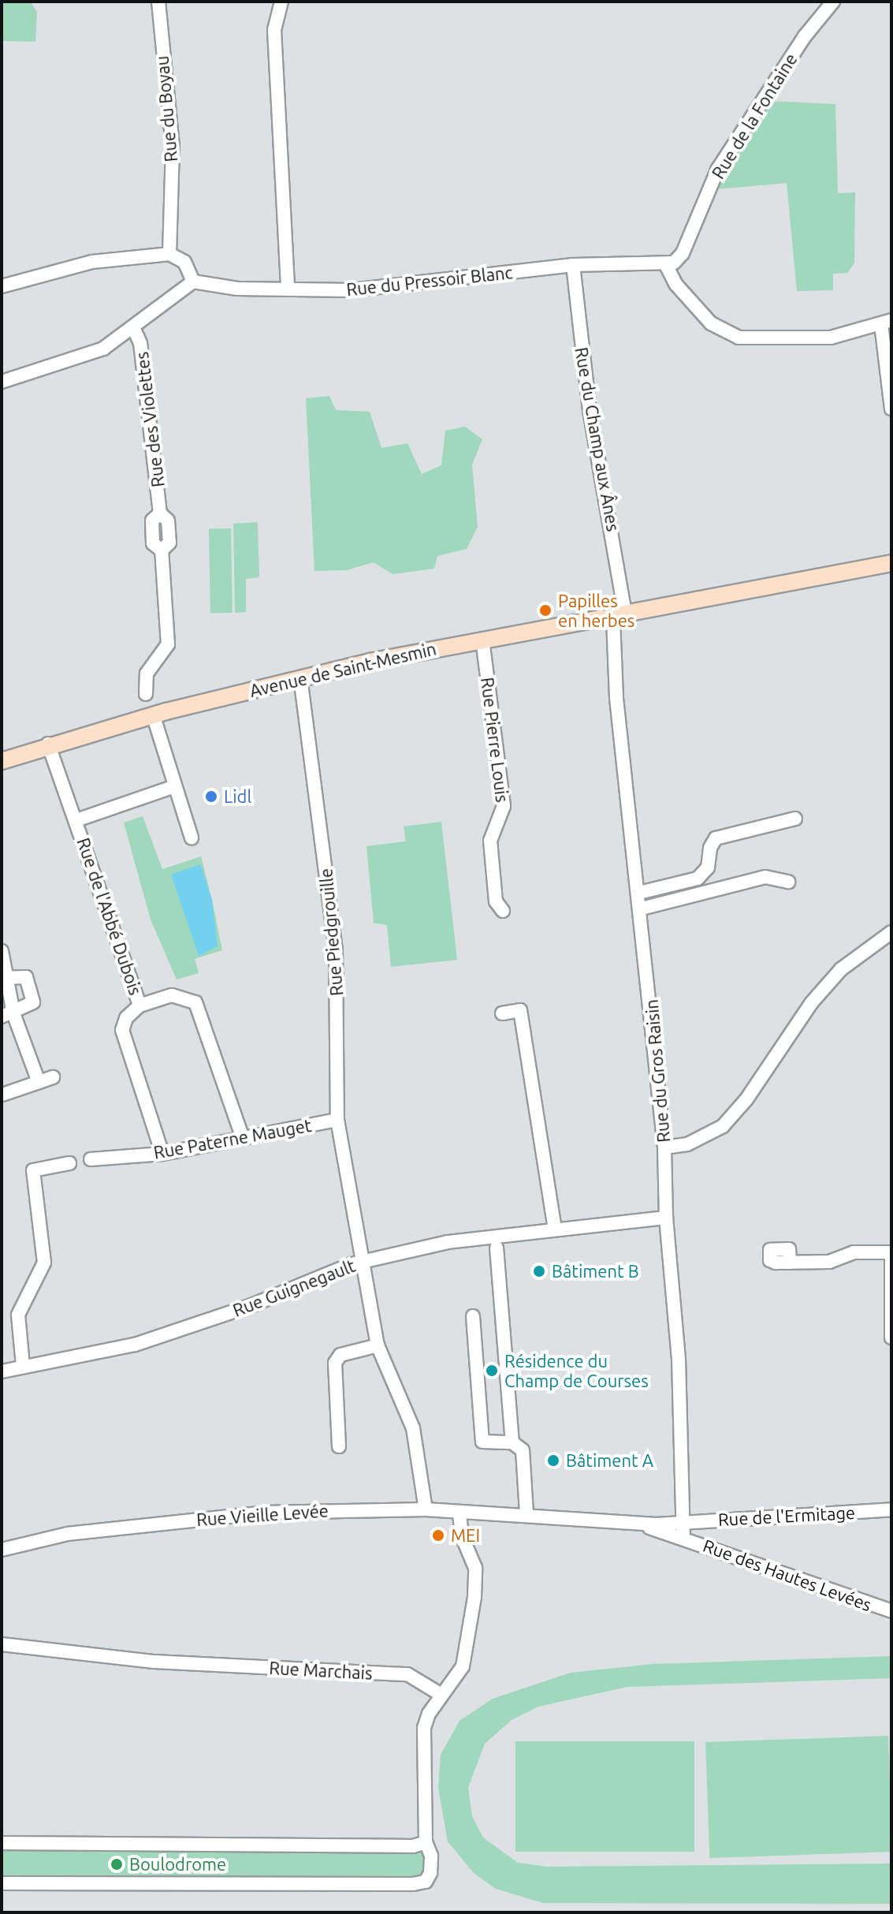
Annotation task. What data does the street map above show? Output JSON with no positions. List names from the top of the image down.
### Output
{
  "streets": {
    "main road": ["Avenue de Saint-Mesmin"],
    "street": [
      "Rue du Boyau",
      "Rue de la Fontaine",
      "Rue du Pressoir Blanc",
      "Rue des Violettes",
      "Rue du Champ aux Ânes",
      "Rue Pierre Louis",
      "Rue de l'Abbé Dubois",
      "Rue Piedgrouille",
      "Rue du Gros Raisin",
      "Rue Paterne Mauget",
      "Rue Guignegault",
      "Rue Vieille Levée",
      "Rue de l'Ermitage",
      "Rue des Hautes Levées",
      "Rue Marchais"
    ]
  },
  "crossings": [
    ["Rue de la Fontaine", "Rue du Pressoir Blanc"],
    ["Rue du Pressoir Blanc", "Rue du Champ aux Ânes"],
    ["Rue du Champ aux Ânes", "Avenue de Saint-Mesmin"],
    ["Rue du Champ aux Ânes", "Rue du Gros Raisin"],
    ["Avenue de Saint-Mesmin", "Rue Pierre Louis"],
    ["Avenue de Saint-Mesmin", "Rue de l'Abbé Dubois"],
    ["Avenue de Saint-Mesmin", "Rue Piedgrouille"],
    ["Avenue de Saint-Mesmin", "Rue du Gros Raisin"],
    ["Rue de l'Abbé Dubois", "Rue Paterne Mauget"],
    ["Rue Piedgrouille", "Rue Paterne Mauget"],
    ["Rue Piedgrouille", "Rue Guignegault"],
    ["Rue Piedgrouille", "Rue Vieille Levée"],
    ["Rue du Gros Raisin", "Rue Guignegault"],
    ["Rue du Gros Raisin", "Rue Vieille Levée"],
    ["Rue du Gros Raisin", "Rue de l'Ermitage"],
    ["Rue du Gros Raisin", "Rue des Hautes Levées"],
    ["Rue Vieille Levée", "Rue de l'Ermitage"],
    ["Rue Vieille Levée", "Rue des Hautes Levées"],
    ["Rue de l'Ermitage", "Rue des Hautes Levées"]
  ],
  "places": [
    "Papilles en herbes",
    "Lidl",
    "Bâtiment B",
    "Résidence du Champ de Courses",
    "Bâtiment A",
    "MEI",
    "Boulodrome"
  ]
}
